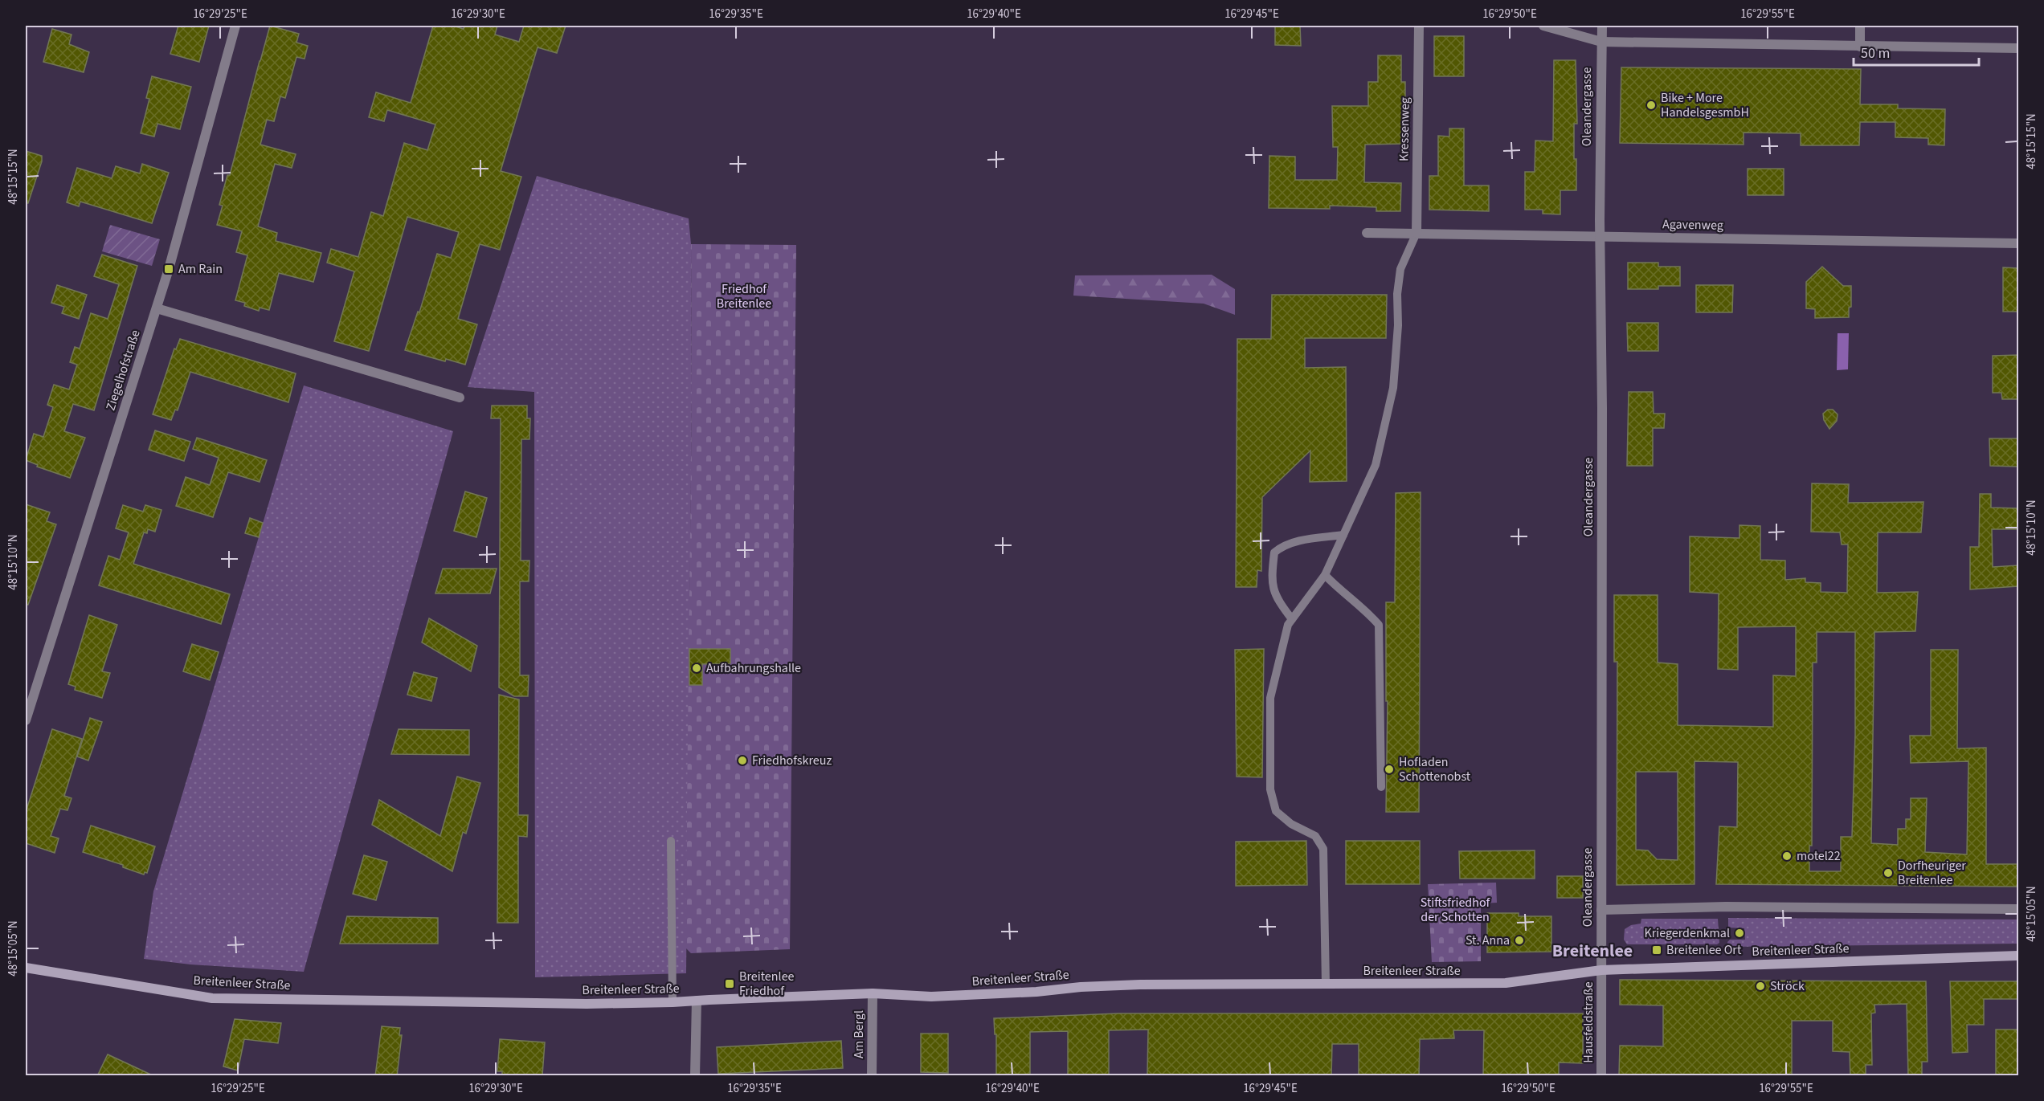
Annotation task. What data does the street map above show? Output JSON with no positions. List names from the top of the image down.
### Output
{
  "streets": {
    "main road": ["Breitenleer Straße"],
    "street": [
      "Oleandergasse",
      "Kressenweg",
      "Agavenweg",
      "Ziegelhofstraße",
      "Hausfeldstraße",
      "Am Bergl"
    ]
  },
  "crossings": [
    ["Oleandergasse", "Agavenweg"],
    ["Oleandergasse", "Breitenleer Straße"],
    ["Oleandergasse", "Hausfeldstraße"],
    ["Kressenweg", "Agavenweg"],
    ["Breitenleer Straße", "Hausfeldstraße"],
    ["Breitenleer Straße", "Am Bergl"]
  ],
  "districts": ["Breitenlee"],
  "parks": ["Friedhof Breitenlee", "Stiftsfriedhof der Schotten"],
  "places": {
    "other": [
      "Bike + More HandelsgesmbH",
      "Aufbahrungshalle",
      "Friedhofskreuz",
      "Hofladen Schottenobst",
      "motel22",
      "Dorfheuriger Breitenlee",
      "Kriegerdenkmal",
      "St. Anna",
      "Ströck"
    ],
    "transit": ["Am Rain", "Breitenlee Ort", "Breitenlee Friedhof"]
  },
  "scale_bar": "50 m",
  "coordinates": [
    "16°29'25\"E",
    "16°29'30\"E",
    "16°29'35\"E",
    "16°29'40\"E",
    "16°29'45\"E",
    "16°29'50\"E",
    "16°29'55\"E",
    "48°15'15\"N",
    "48°15'10\"N",
    "48°15'05\"N"
  ]
}
